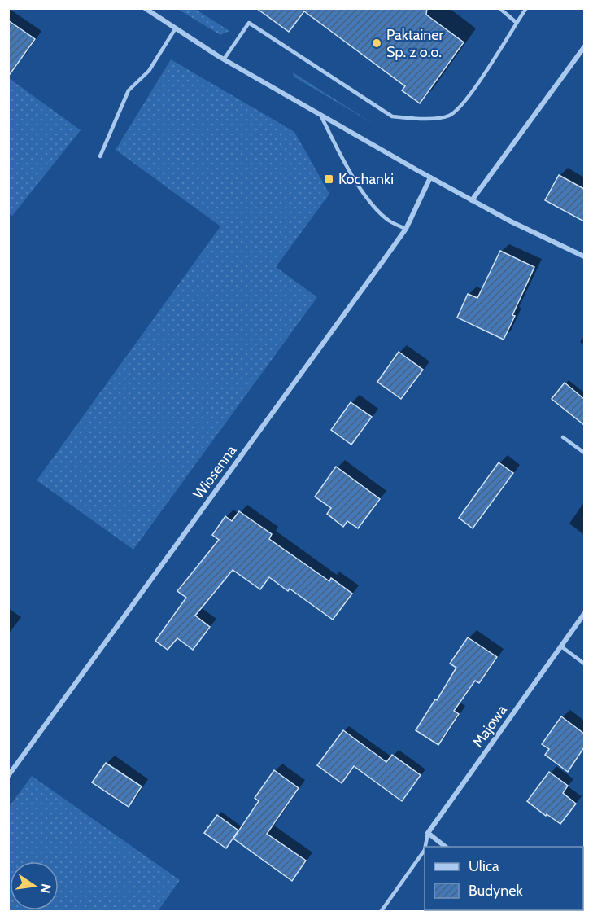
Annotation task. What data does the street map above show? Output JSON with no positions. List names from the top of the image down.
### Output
{
  "streets": {
    "street": ["Wiosenna", "Majowa"]
  },
  "places": {
    "other": ["Paktainer Sp. z o.o."],
    "transit": ["Kochanki"]
  },
  "legend": ["Ulica", "Budynek"],
  "north": "right"
}
